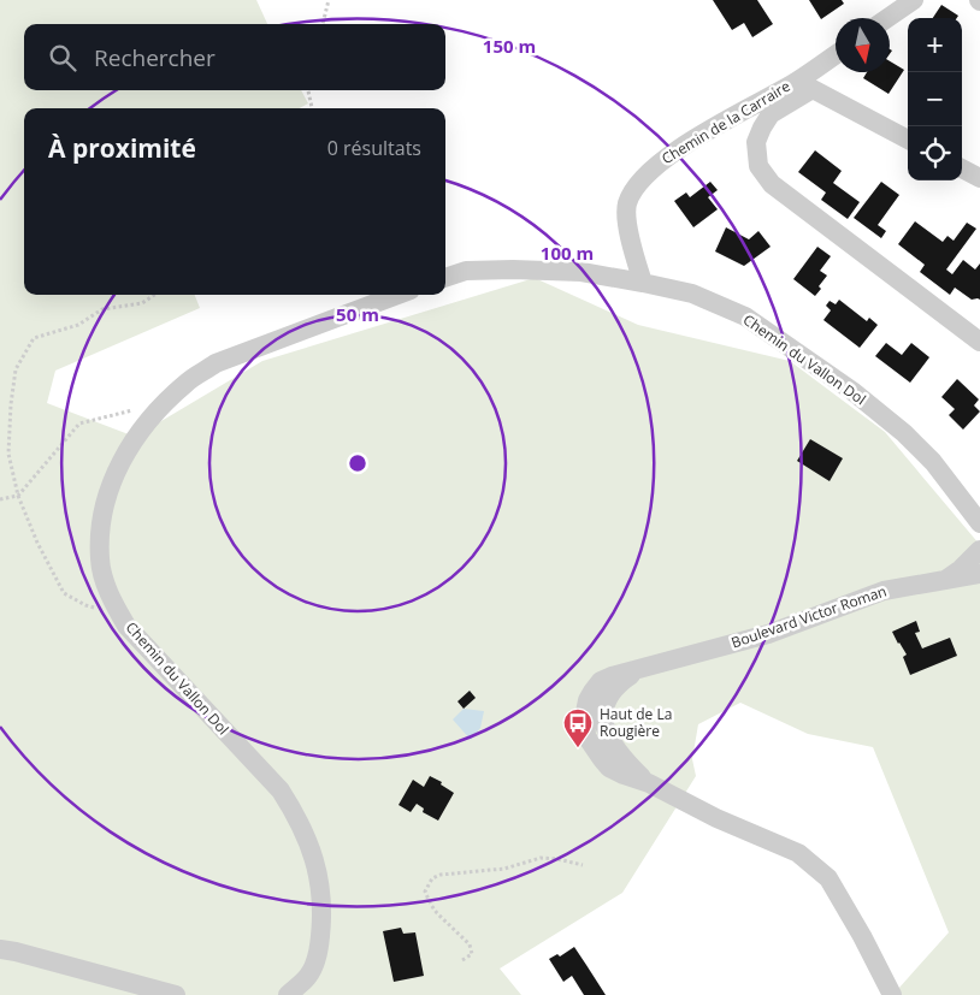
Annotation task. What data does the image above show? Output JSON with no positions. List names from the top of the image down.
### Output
{
  "streets": {
    "street": ["Chemin de la Carraire", "Chemin du Vallon Dol", "Boulevard Victor Roman"]
  },
  "crossings": [
    ["Chemin de la Carraire", "Chemin du Vallon Dol"]
  ],
  "places": {
    "bus stop": ["Haut de La Rougière"]
  },
  "north": "bottom",
  "page": {
    "map_buttons": ["+", "−"],
    "search": "Rechercher",
    "heading": ["À proximité", "0 résultats"]
  },
  "rings": ["150 m", "100 m", "50 m"]
}
